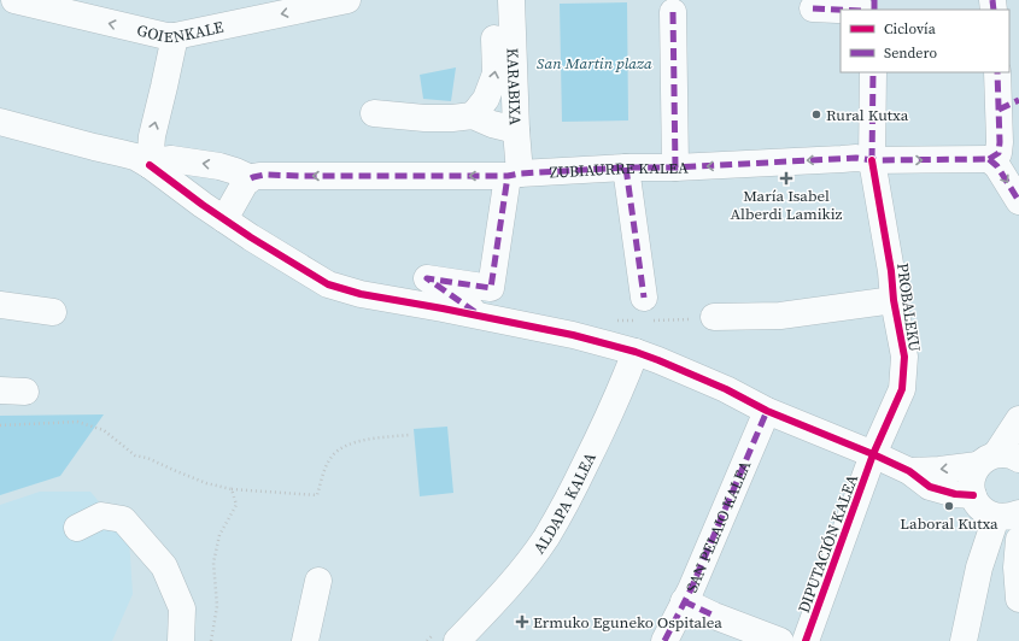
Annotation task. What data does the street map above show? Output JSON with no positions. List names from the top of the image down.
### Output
{
  "streets": {
    "street": [
      "GOIENKALE",
      "KARABIXA",
      "ZUBIAURRE KALEA",
      "PROBALEKU",
      "ALDAPA KALEA",
      "SAN PELAIO KALEA",
      "DIPUTACIÓN KALEA"
    ]
  },
  "crossings": [
    ["KARABIXA", "ZUBIAURRE KALEA"],
    ["ZUBIAURRE KALEA", "PROBALEKU"],
    ["PROBALEKU", "DIPUTACIÓN KALEA"]
  ],
  "parks": ["San Martin plaza"],
  "places": {
    "other": ["Rural Kutxa", "Laboral Kutxa"],
    "health": ["María Isabel Alberdi Lamikiz", "Ermuko Eguneko Ospitalea"]
  },
  "legend": ["Ciclovía", "Sendero"]
}
